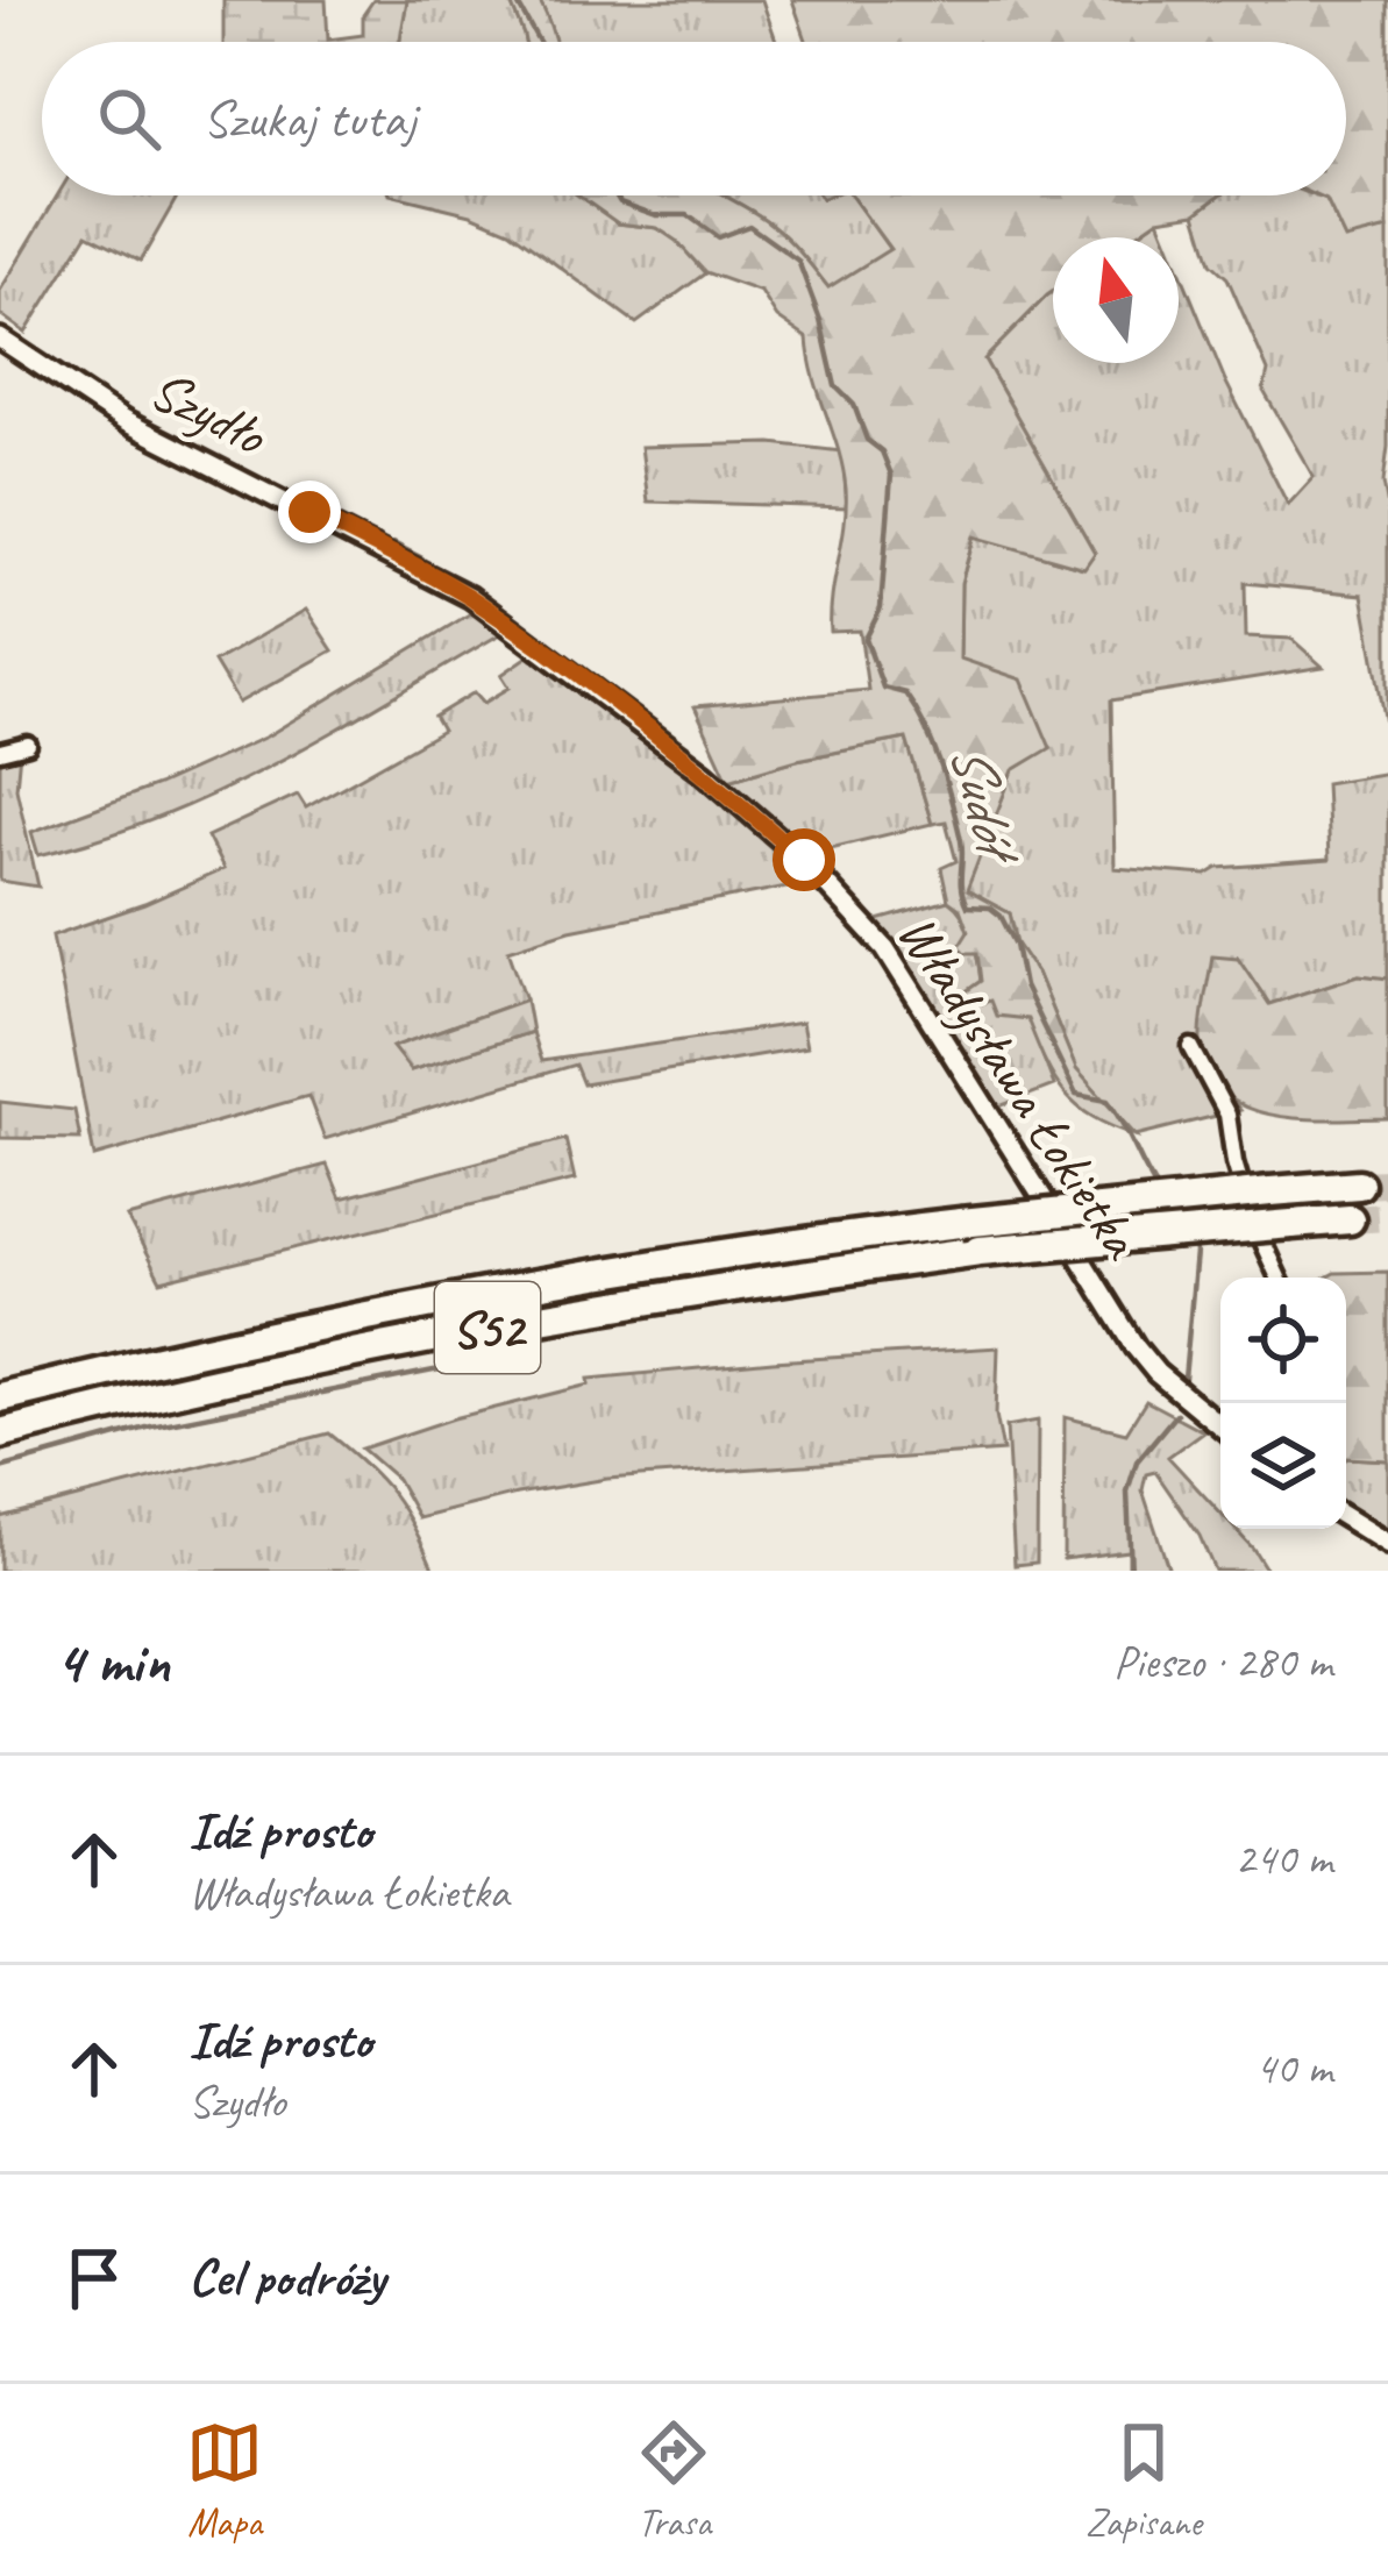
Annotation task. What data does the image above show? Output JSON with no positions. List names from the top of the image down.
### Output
{
  "streets": {
    "highway": ["S52"],
    "street": ["Szydło", "Władysława Łokietka"]
  },
  "crossings": [
    ["Szydło", "Władysława Łokietka"]
  ],
  "water": ["Sudół"],
  "north": "top",
  "page": {
    "search": "Szukaj tutaj",
    "heading": ["4 min", "Pieszo · 280 m"],
    "list": [
      ["Idź prosto", "Władysława Łokietka", "240 m"],
      ["Idź prosto", "Szydło", "40 m"],
      "Cel podróży"
    ],
    "nav": ["Mapa", "Trasa", "Zapisane"]
  }
}
